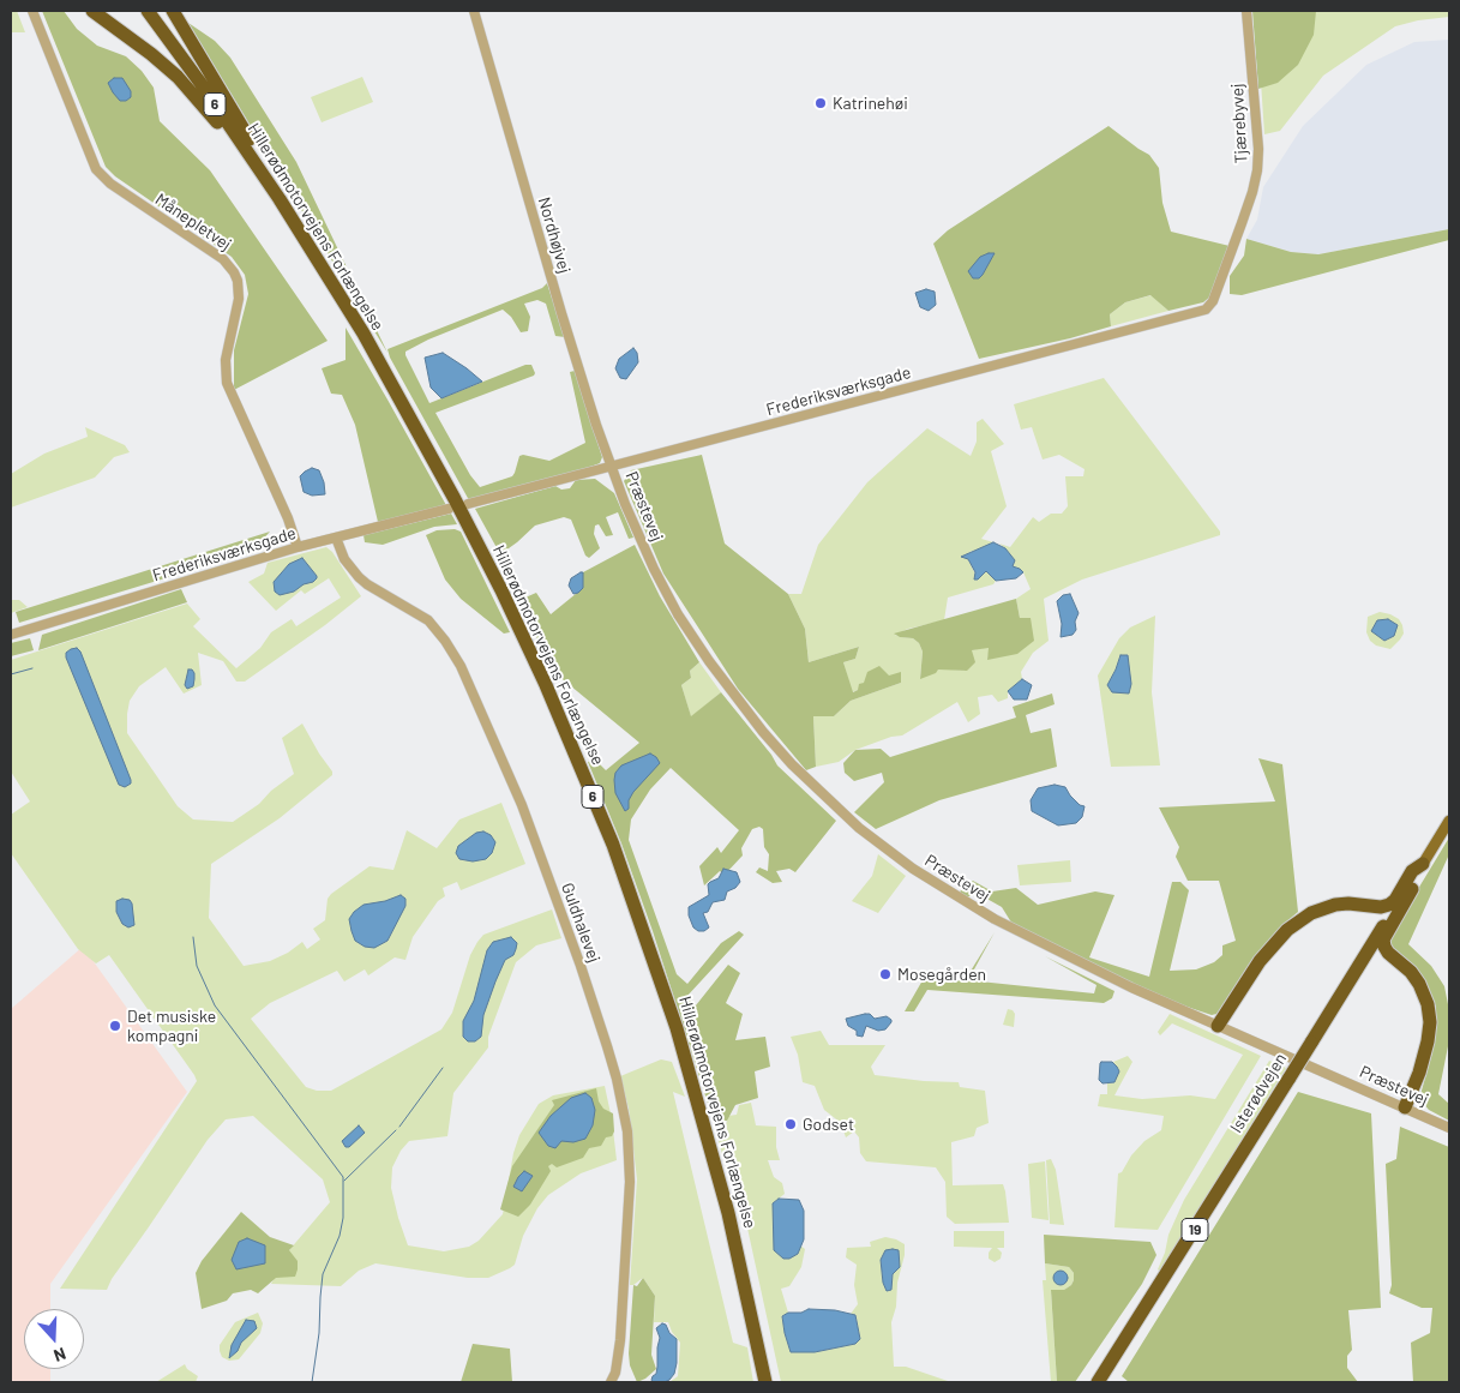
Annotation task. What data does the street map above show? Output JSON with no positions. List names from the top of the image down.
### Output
{
  "streets": {
    "highway": [
      "6",
      "Hillerødmotorvejens Forlængelse",
      "Isterødvejen",
      "19"
    ],
    "street": [
      "Tjærebyvej",
      "Månepletvej",
      "Nordhøjvej",
      "Frederiksværksgade",
      "Præstevej",
      "Guldhalevej"
    ]
  },
  "crossings": [
    ["Tjærebyvej", "Frederiksværksgade"],
    ["Månepletvej", "Frederiksværksgade"],
    ["Nordhøjvej", "Frederiksværksgade"],
    ["Nordhøjvej", "Præstevej"],
    ["Frederiksværksgade", "Præstevej"],
    ["Frederiksværksgade", "Guldhalevej"]
  ],
  "places": [
    "Katrinehøi",
    "Mosegården",
    "Det musiske kompagni",
    "Godset"
  ],
  "north": "bottom"
}
